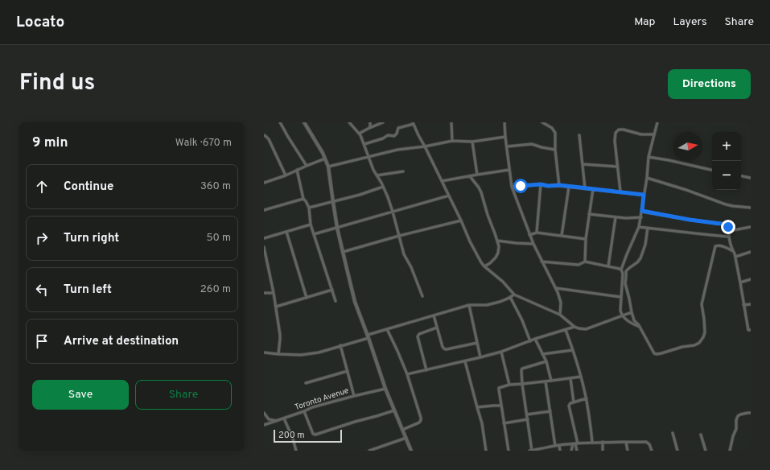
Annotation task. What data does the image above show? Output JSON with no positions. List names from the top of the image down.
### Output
{
  "streets": {
    "street": ["Toronto Avenue"]
  },
  "scale_bar": "200 m",
  "north": "right",
  "page": {
    "header": "Locato",
    "nav": ["Map", "Layers", "Share"],
    "title": "Find us",
    "buttons": [
      "Directions",
      ["Save", "Share"]
    ],
    "heading": ["9 min", "Walk · 670 m"],
    "map_buttons": ["+", "−"],
    "list": [
      ["Continue", "360 m"],
      ["Turn right", "50 m"],
      ["Turn left", "260 m"],
      "Arrive at destination"
    ],
    "scale": "200 m"
  }
}
